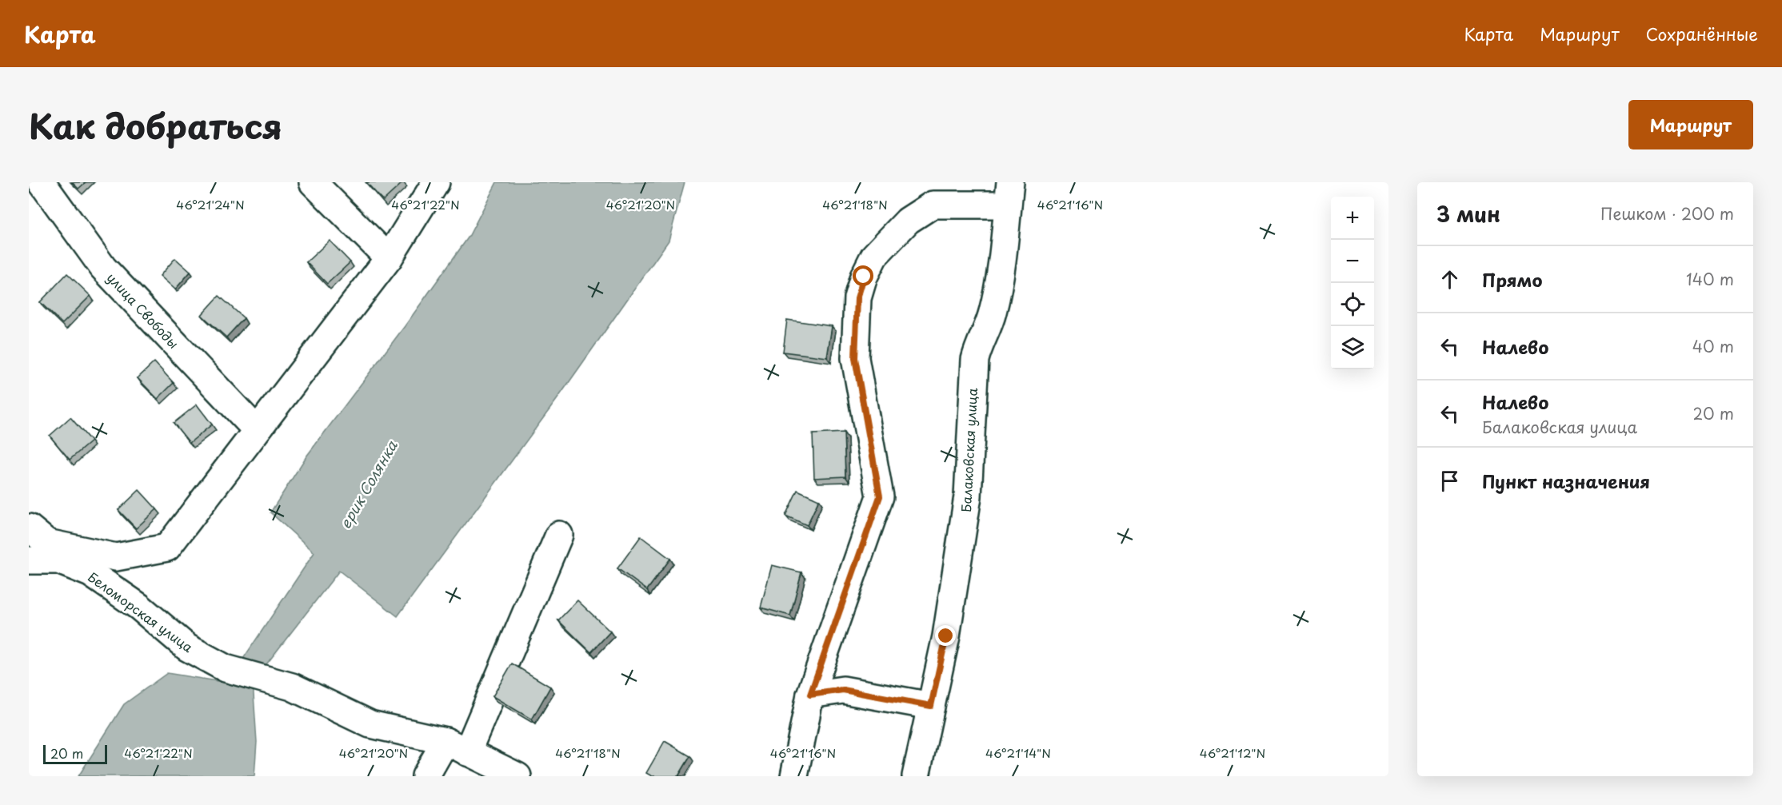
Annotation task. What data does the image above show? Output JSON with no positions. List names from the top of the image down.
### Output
{
  "streets": {
    "street": ["улица Свободы", "Балаковская улица", "Беломорская улица"]
  },
  "water": ["ерик Солянка"],
  "scale_bar": "20 m",
  "page": {
    "header": "Карта",
    "nav": ["Карта", "Маршрут", "Сохранённые"],
    "title": "Как добраться",
    "buttons": "Маршрут",
    "heading": ["3 мин", "Пешком · 200 m"],
    "map_buttons": ["+", "−"],
    "list": [
      ["Прямо", "140 m"],
      ["Налево", "40 m"],
      ["Налево", "Балаковская улица", "20 m"],
      "Пункт назначения"
    ],
    "scale": "20 m"
  },
  "coordinates": [
    "46°21'24\"N",
    "46°21'22\"N",
    "46°21'20\"N",
    "46°21'18\"N",
    "46°21'16\"N",
    "46°21'14\"N",
    "46°21'12\"N"
  ]
}
